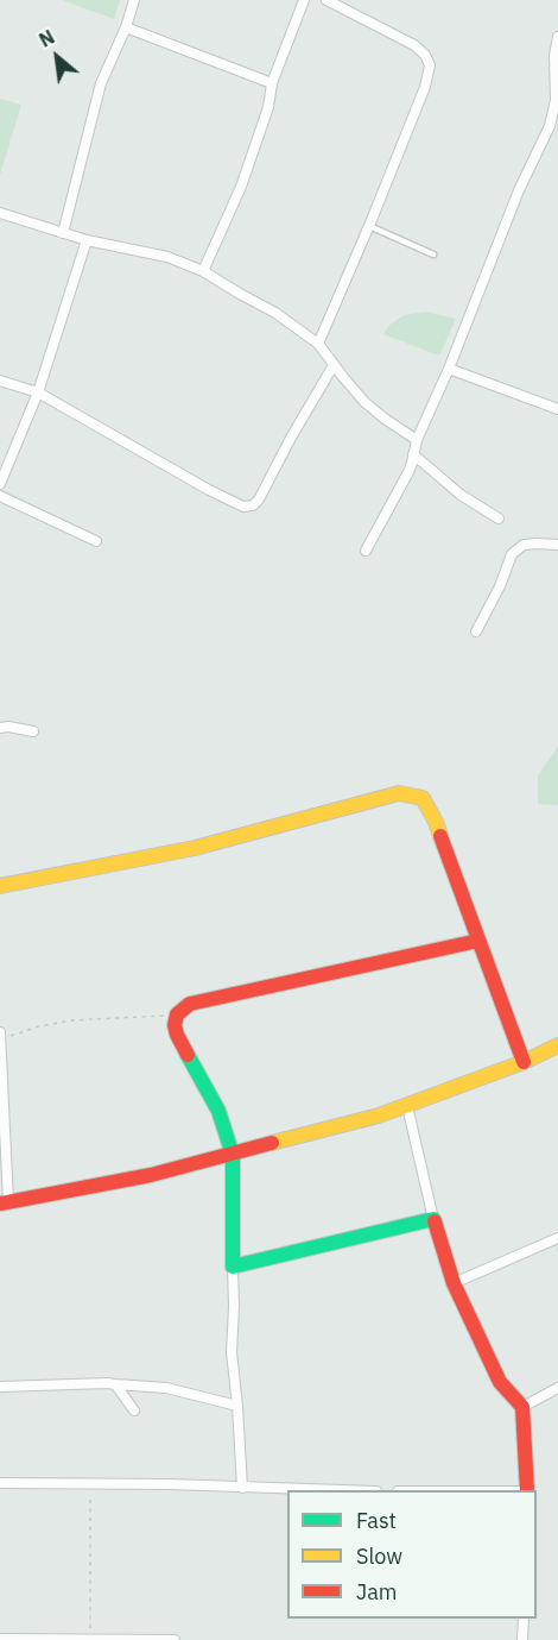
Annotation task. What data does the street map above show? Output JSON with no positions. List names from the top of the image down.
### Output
{
  "legend": ["Fast", "Slow", "Jam"],
  "north": "top left"
}
